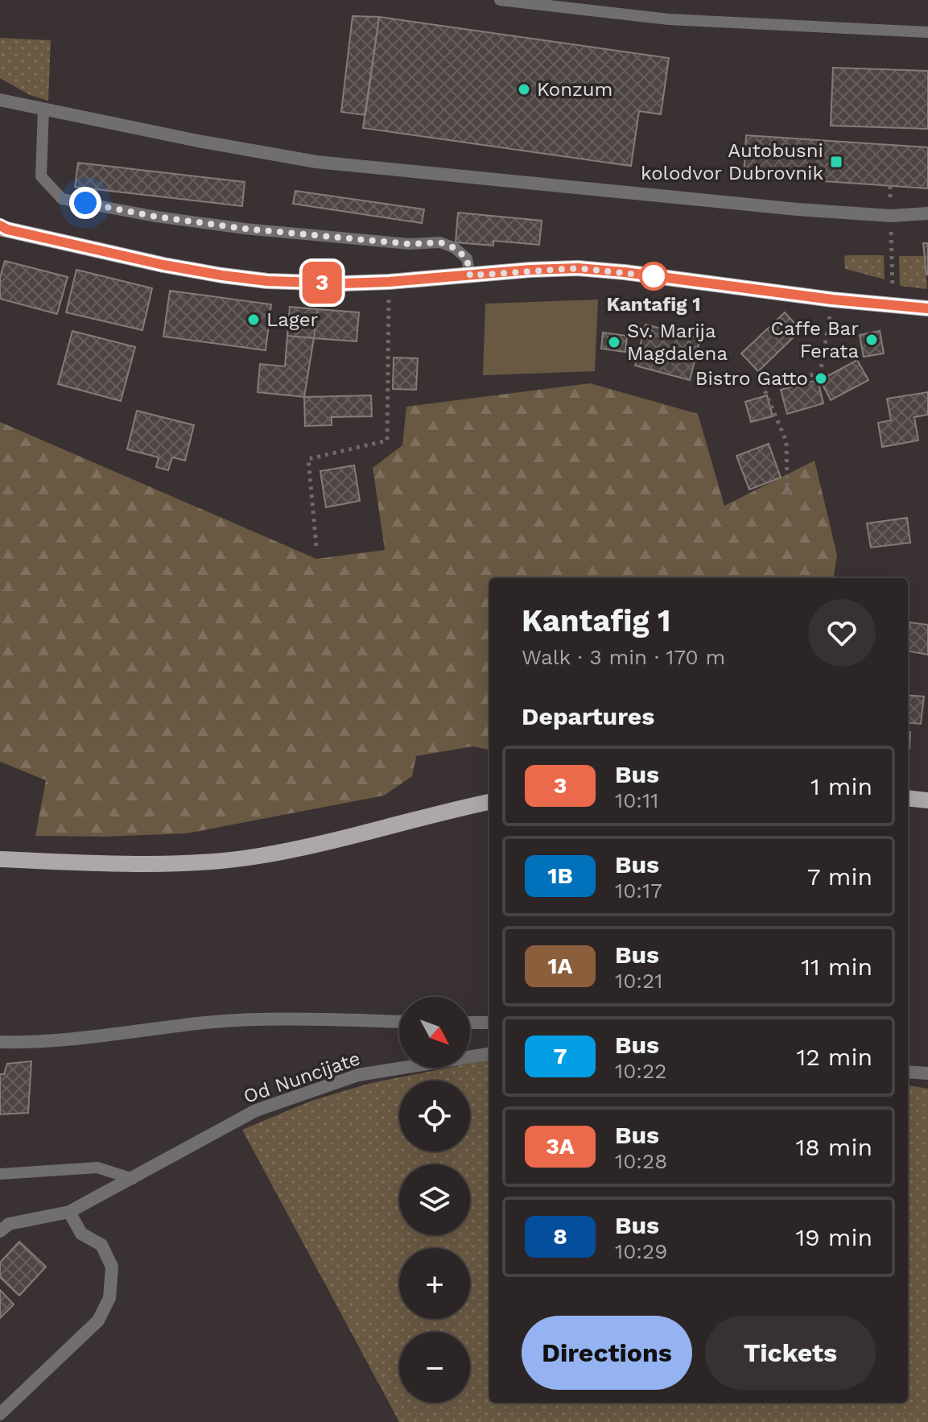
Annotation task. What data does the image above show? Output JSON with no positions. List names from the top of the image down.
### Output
{
  "streets": {
    "street": ["Od Nuncijate"]
  },
  "places": {
    "other": [
      "Konzum",
      "Kantafig 1",
      "Lager",
      "Caffe Bar Ferata",
      "Sv. Marija Magdalena",
      "Bistro Gatto"
    ],
    "transit": ["Autobusni kolodvor Dubrovnik"]
  },
  "lines": ["bus line 3"],
  "north": "bottom right",
  "page": {
    "on_map": "3",
    "heading": [
      ["Kantafig 1", "Walk · 3 min · 170 m"],
      "Departures"
    ],
    "list": [
      {
        "mark": "3",
        "name": "Bus",
        "note": "10:11",
        "value": "1 min"
      },
      {
        "mark": "1B",
        "name": "Bus",
        "note": "10:17",
        "value": "7 min"
      },
      {
        "mark": "1A",
        "name": "Bus",
        "note": "10:21",
        "value": "11 min"
      },
      {
        "mark": "7",
        "name": "Bus",
        "note": "10:22",
        "value": "12 min"
      },
      {
        "mark": "3A",
        "name": "Bus",
        "note": "10:28",
        "value": "18 min"
      },
      {
        "mark": "8",
        "name": "Bus",
        "note": "10:29",
        "value": "19 min"
      }
    ],
    "map_buttons": ["+", "−"],
    "buttons": ["Directions", "Tickets"]
  }
}
